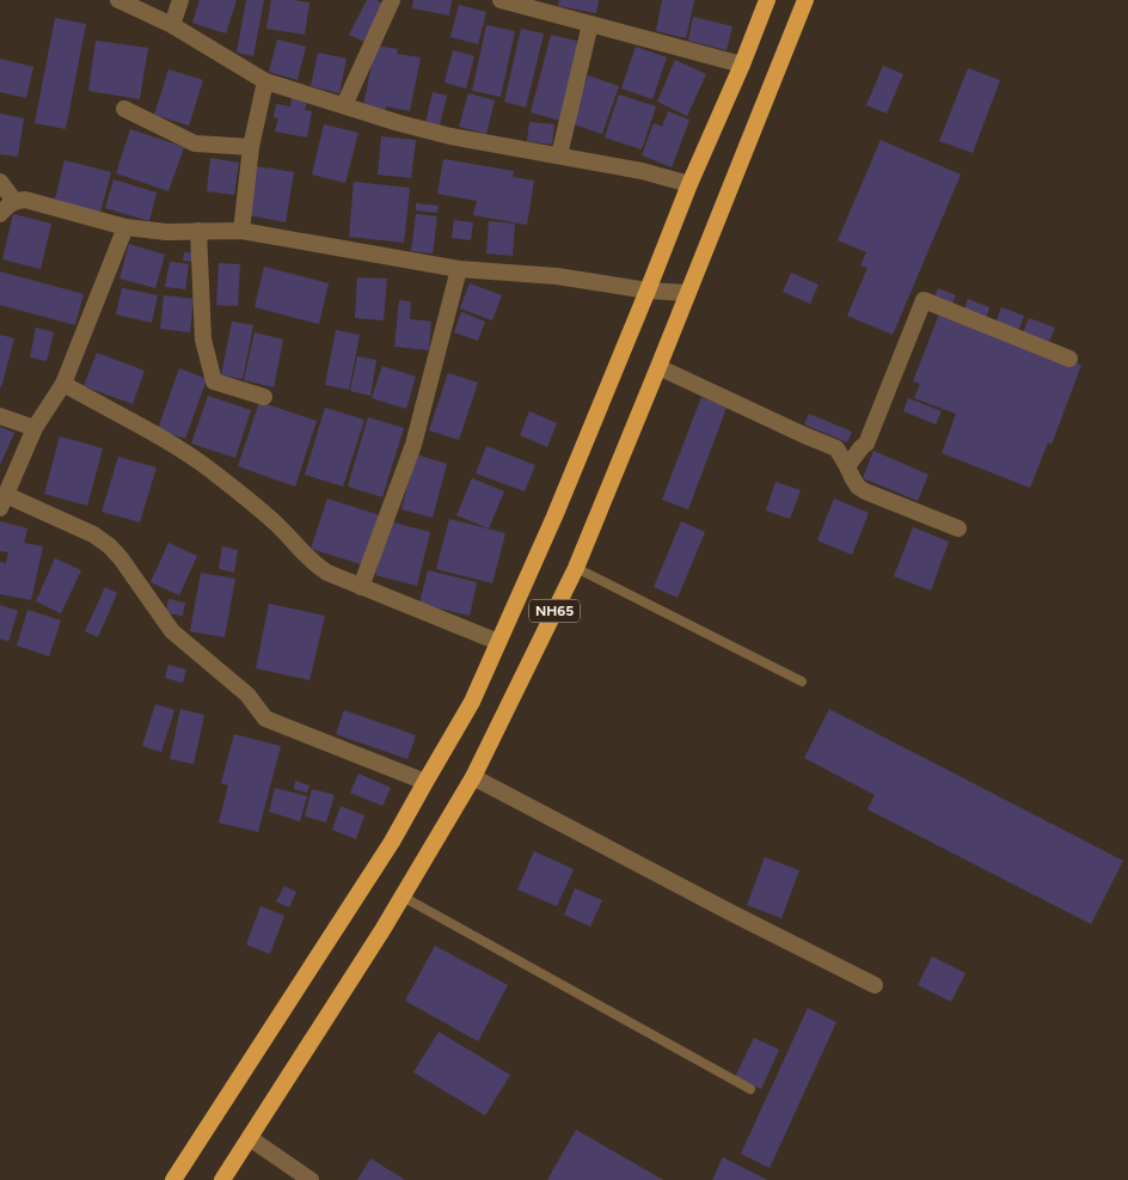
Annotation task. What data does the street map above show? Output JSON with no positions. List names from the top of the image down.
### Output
{
  "streets": {
    "highway": ["NH65"]
  }
}
